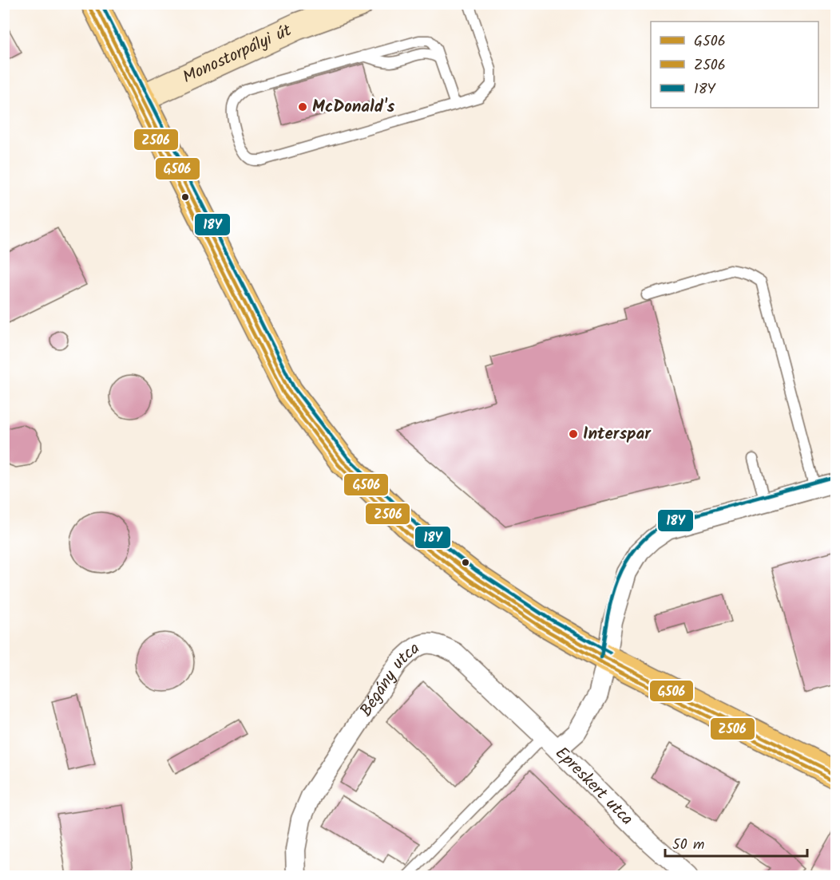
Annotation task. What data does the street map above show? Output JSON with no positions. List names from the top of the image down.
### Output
{
  "streets": {
    "street": ["Monostorpályi út", "Bégány utca", "Epreskert utca"]
  },
  "crossings": [
    ["Bégány utca", "Epreskert utca"]
  ],
  "places": ["McDonald's", "Interspar"],
  "lines": ["transit line G506", "transit line 18Y", "transit line Z506"],
  "legend": ["G506", "Z506", "18Y"],
  "scale_bar": "50 m"
}
